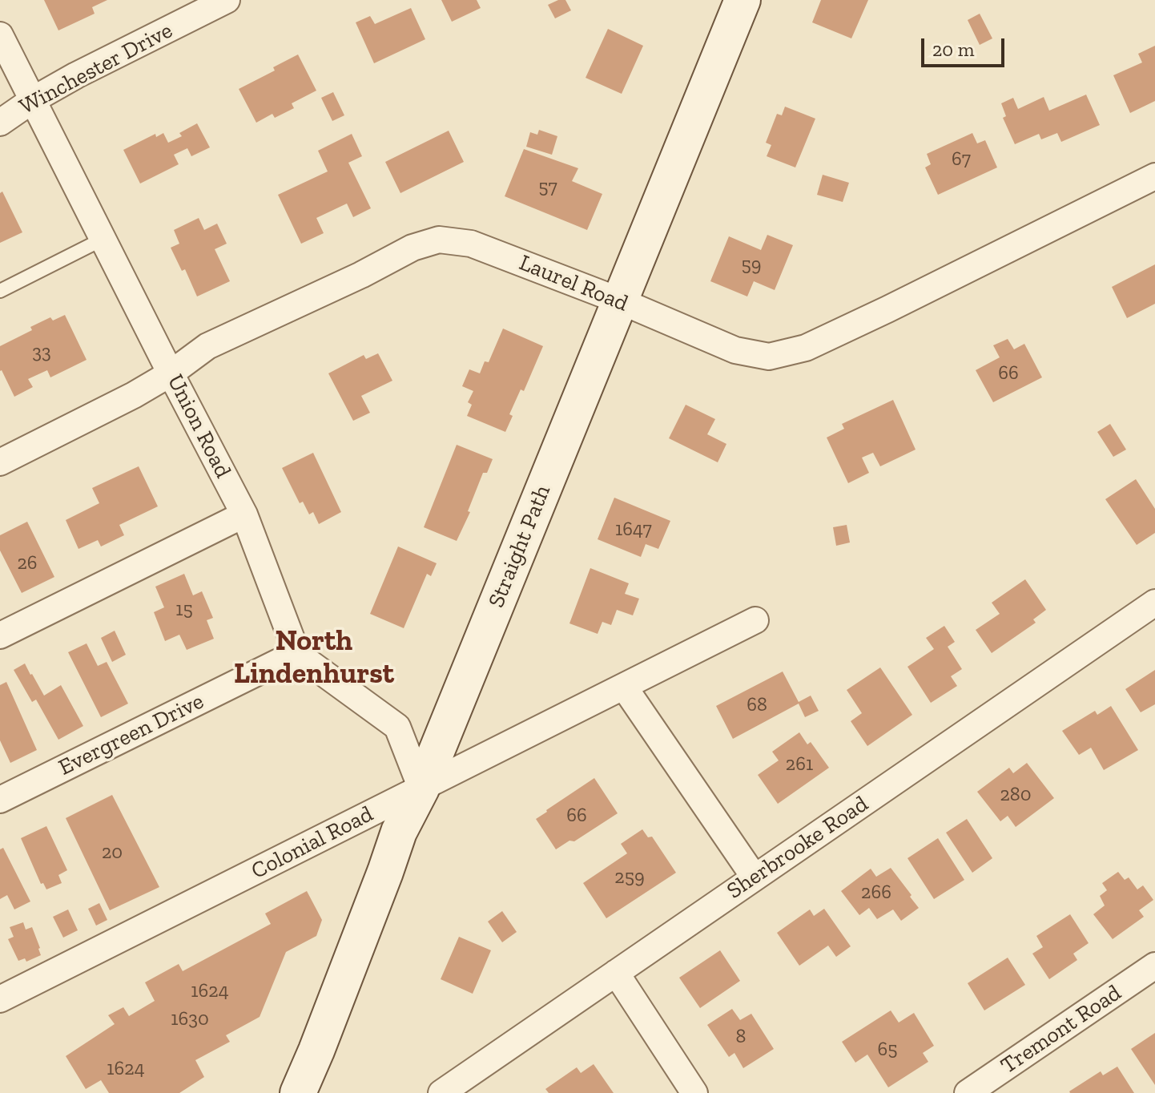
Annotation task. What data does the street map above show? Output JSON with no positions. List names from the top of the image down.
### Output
{
  "streets": {
    "main road": ["Straight Path"],
    "street": [
      "Winchester Drive",
      "Laurel Road",
      "Union Road",
      "Evergreen Drive",
      "Colonial Road",
      "Sherbrooke Road",
      "Tremont Road"
    ]
  },
  "crossings": [
    ["Winchester Drive", "Union Road"],
    ["Laurel Road", "Union Road"],
    ["Laurel Road", "Straight Path"],
    ["Union Road", "Evergreen Drive"],
    ["Straight Path", "Colonial Road"]
  ],
  "districts": ["North Lindenhurst"],
  "house_numbers": [
    "67",
    "57",
    "59",
    "33",
    "66",
    "1647",
    "26",
    "15",
    "68",
    "261",
    "280",
    "66",
    "20",
    "259",
    "266",
    "1624",
    "1630",
    "8",
    "65",
    "1624"
  ],
  "scale_bar": "20 m"
}
